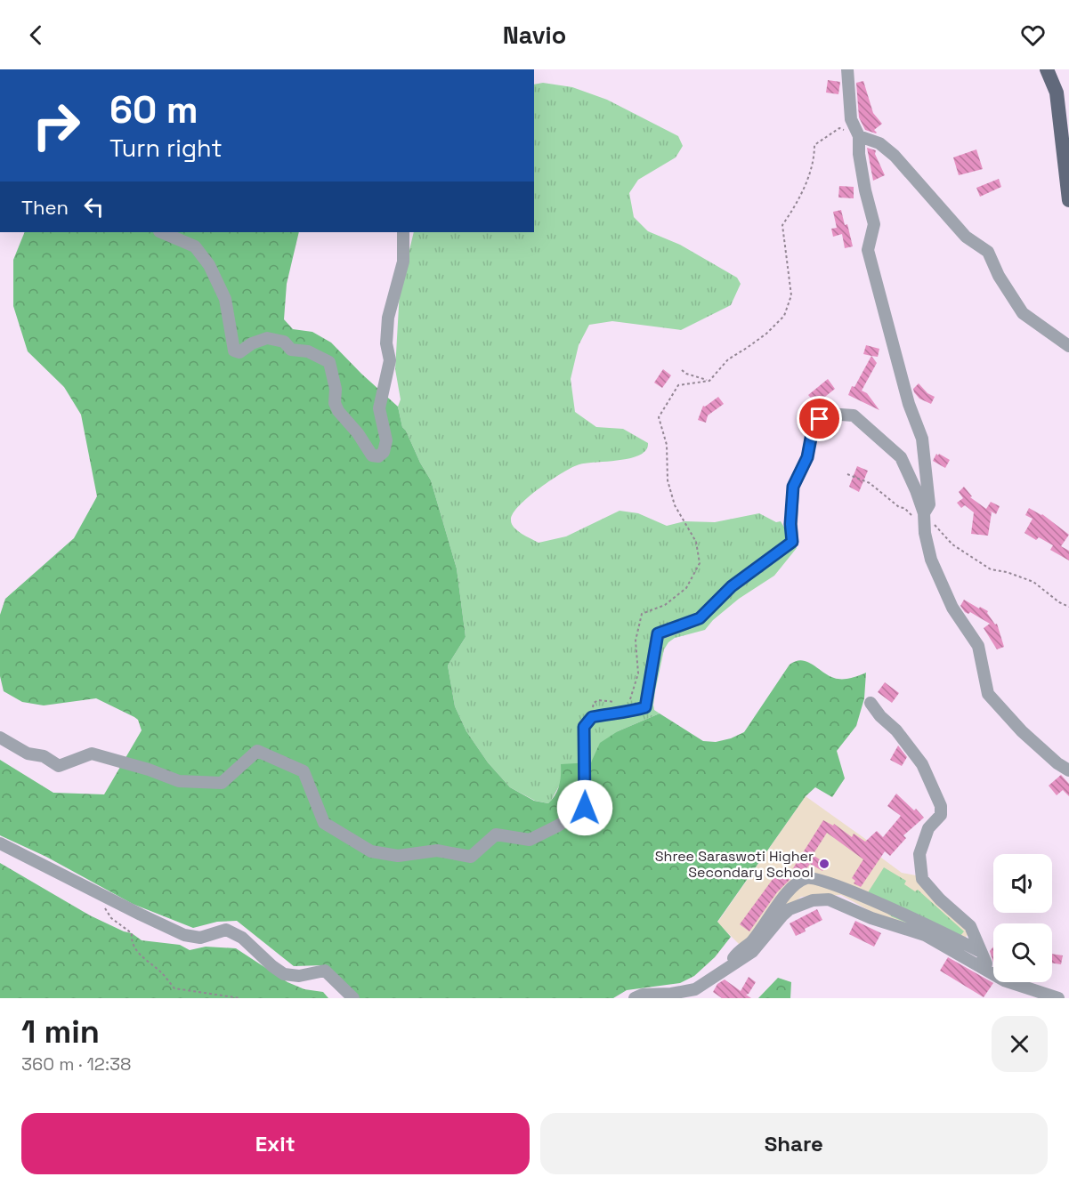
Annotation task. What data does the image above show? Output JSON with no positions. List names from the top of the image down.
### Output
{
  "places": ["Shree Saraswoti Higher Secondary School"],
  "page": {
    "header": "Navio",
    "turn": ["60 m", "Turn right"],
    "then": "Then",
    "heading": ["1 min", "360 m · 12:38"],
    "buttons": ["Exit", "Share"]
  }
}
